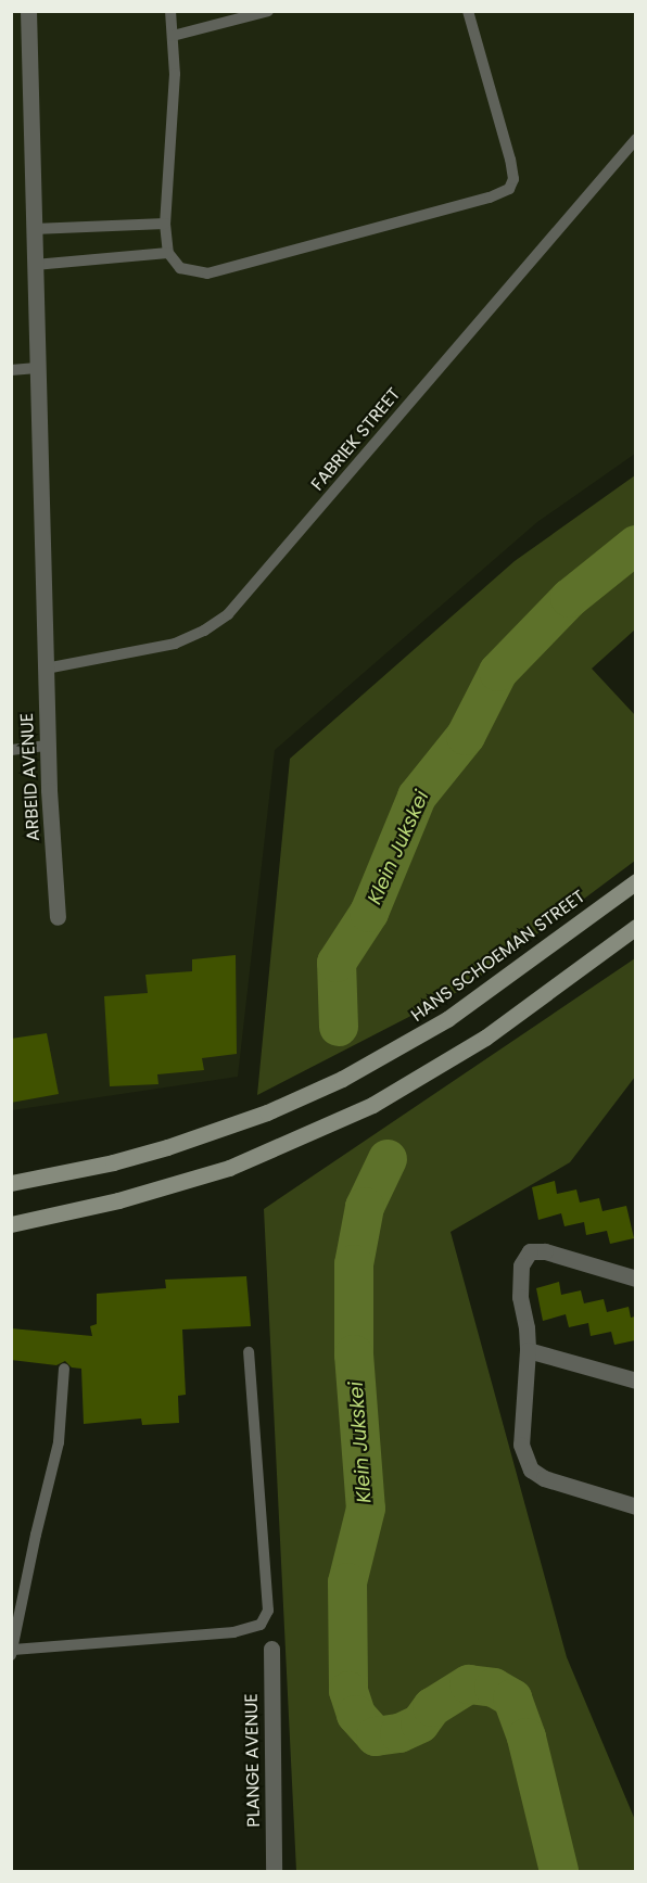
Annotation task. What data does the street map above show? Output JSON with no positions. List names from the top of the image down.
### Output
{
  "streets": {
    "main road": ["HANS SCHOEMAN STREET"],
    "street": ["ARBEID AVENUE", "PLANGE AVENUE"],
    "lane": ["FABRIEK STREET"]
  },
  "crossings": [
    ["FABRIEK STREET", "ARBEID AVENUE"]
  ],
  "water": ["Klein Jukskei"]
}
